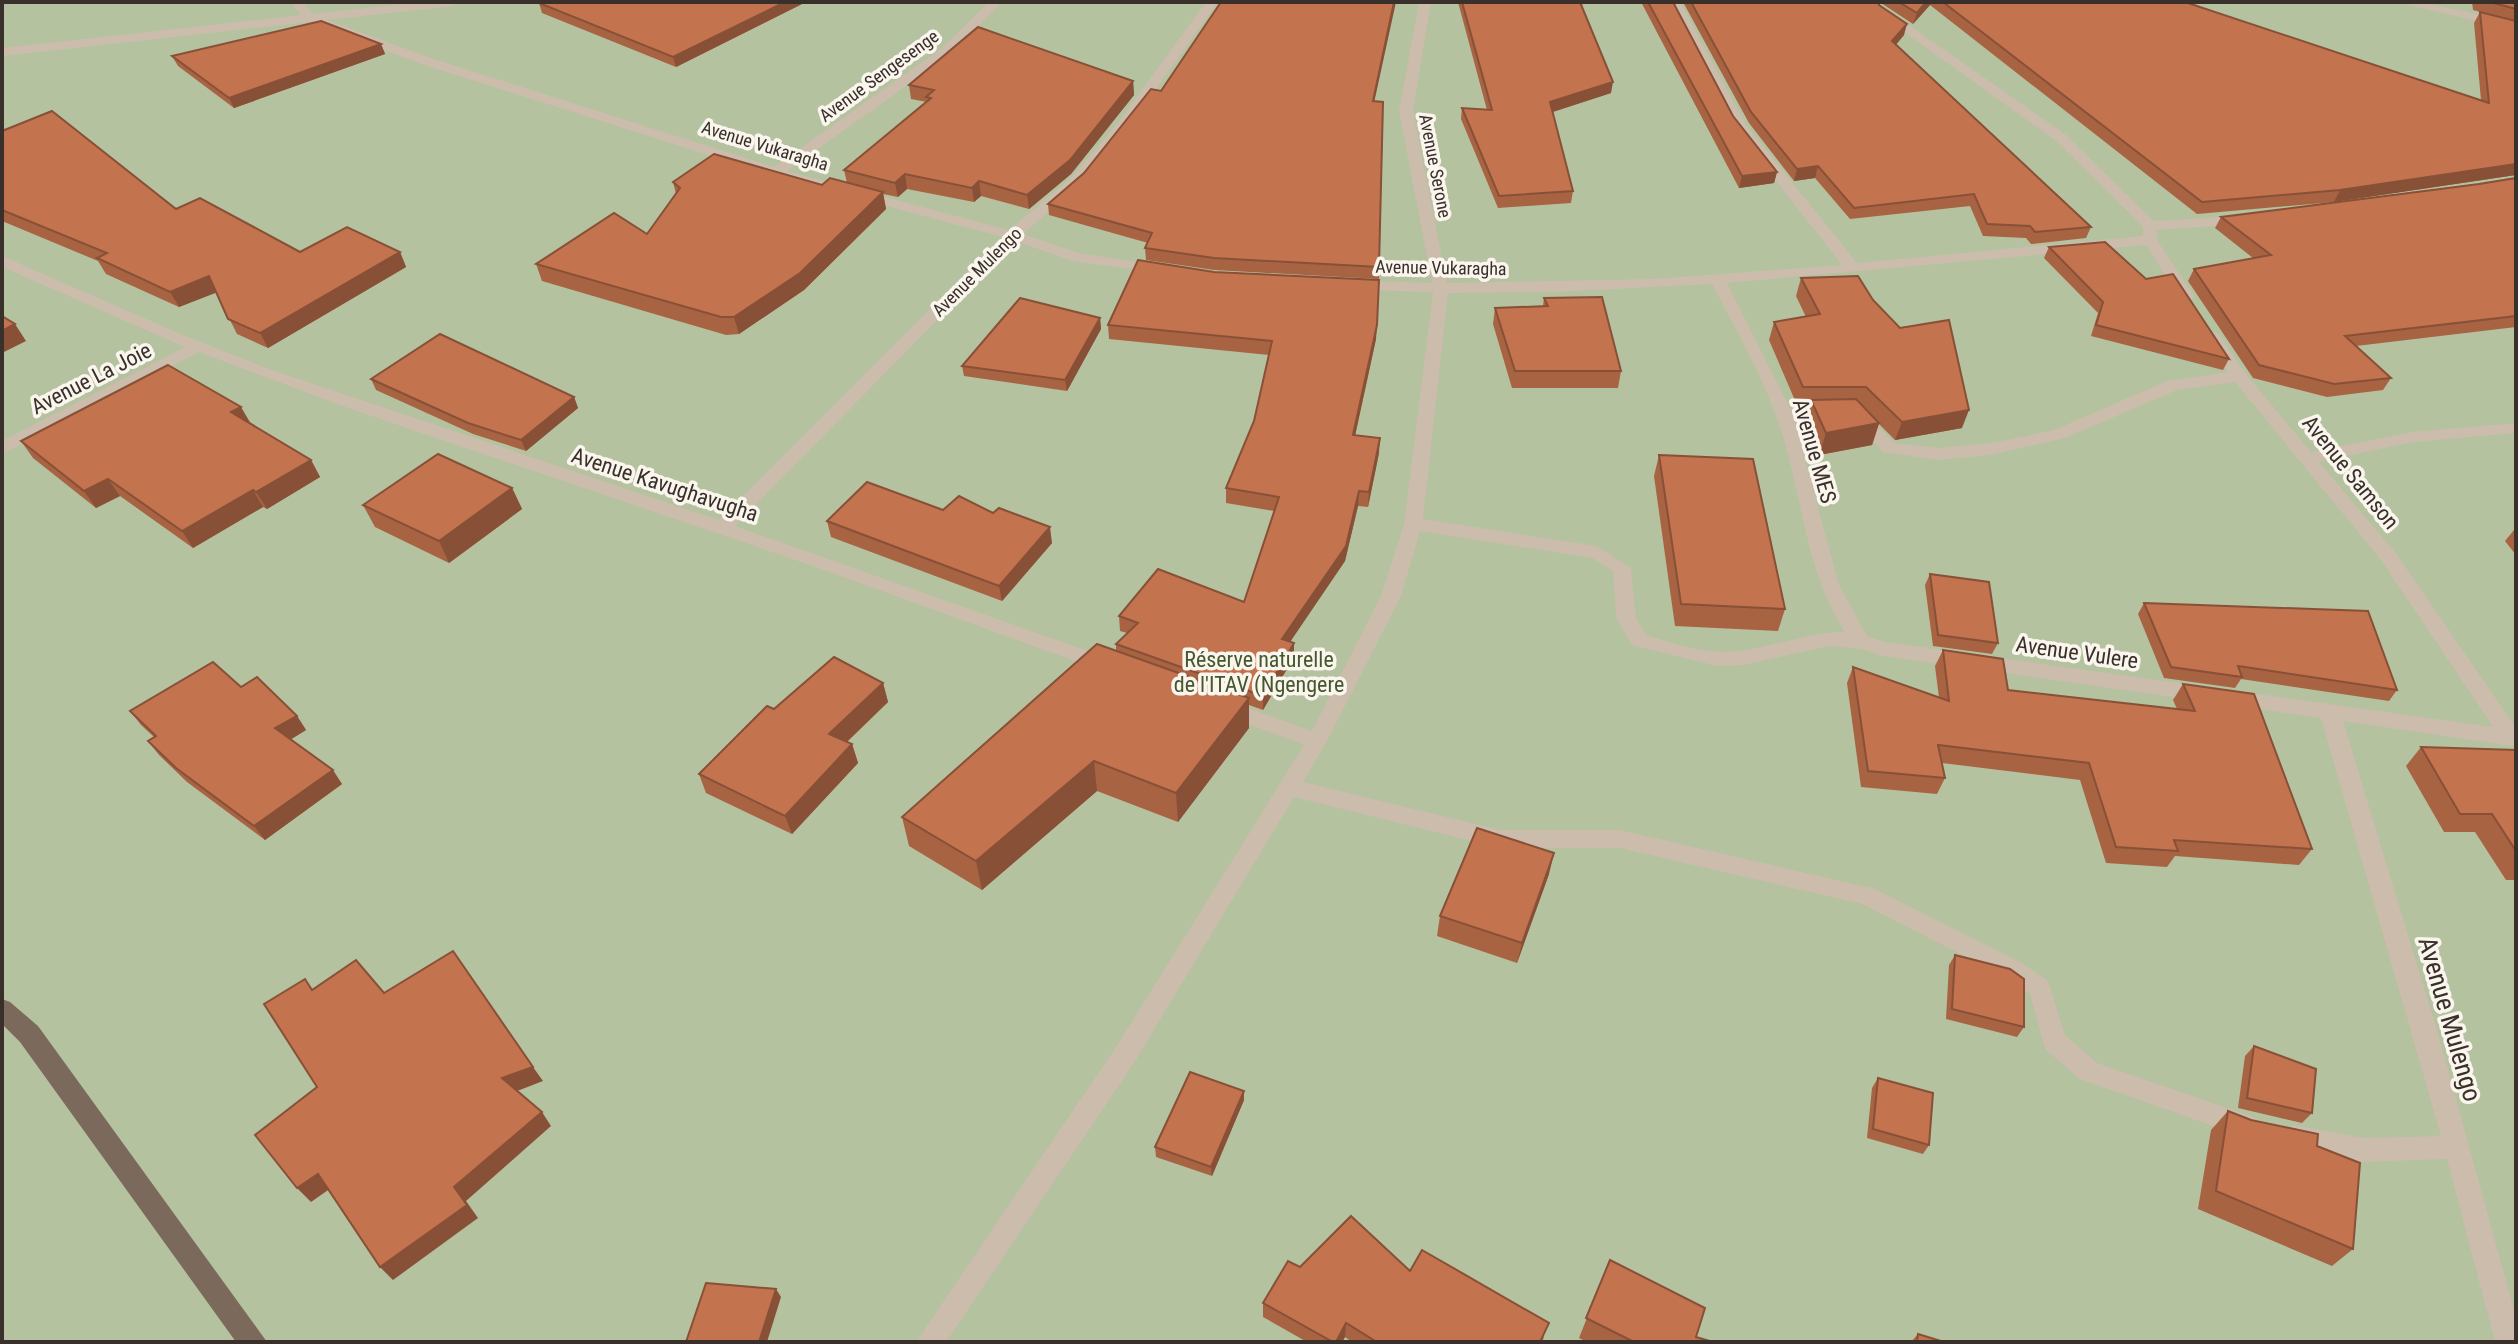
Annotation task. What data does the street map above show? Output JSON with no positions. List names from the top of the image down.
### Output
{
  "streets": {
    "street": [
      "Avenue Sengesenge",
      "Avenue Vukaragha",
      "Avenue Serone",
      "Avenue Mulengo",
      "Avenue La Joie",
      "Avenue MES",
      "Avenue Samson",
      "Avenue Kavughavugha",
      "Avenue Vulere"
    ]
  },
  "crossings": [
    ["Avenue Sengesenge", "Avenue Vukaragha"],
    ["Avenue Vukaragha", "Avenue Serone"],
    ["Avenue Vukaragha", "Avenue Mulengo"],
    ["Avenue Vukaragha", "Avenue MES"],
    ["Avenue Vukaragha", "Avenue Samson"],
    ["Avenue Serone", "Avenue Vulere"],
    ["Avenue Mulengo", "Avenue Kavughavugha"],
    ["Avenue Mulengo", "Avenue Vulere"],
    ["Avenue La Joie", "Avenue Kavughavugha"],
    ["Avenue MES", "Avenue Vulere"],
    ["Avenue Samson", "Avenue Vulere"]
  ],
  "parks": ["Réserve naturelle de l'ITAV (Ngengere"]
}
